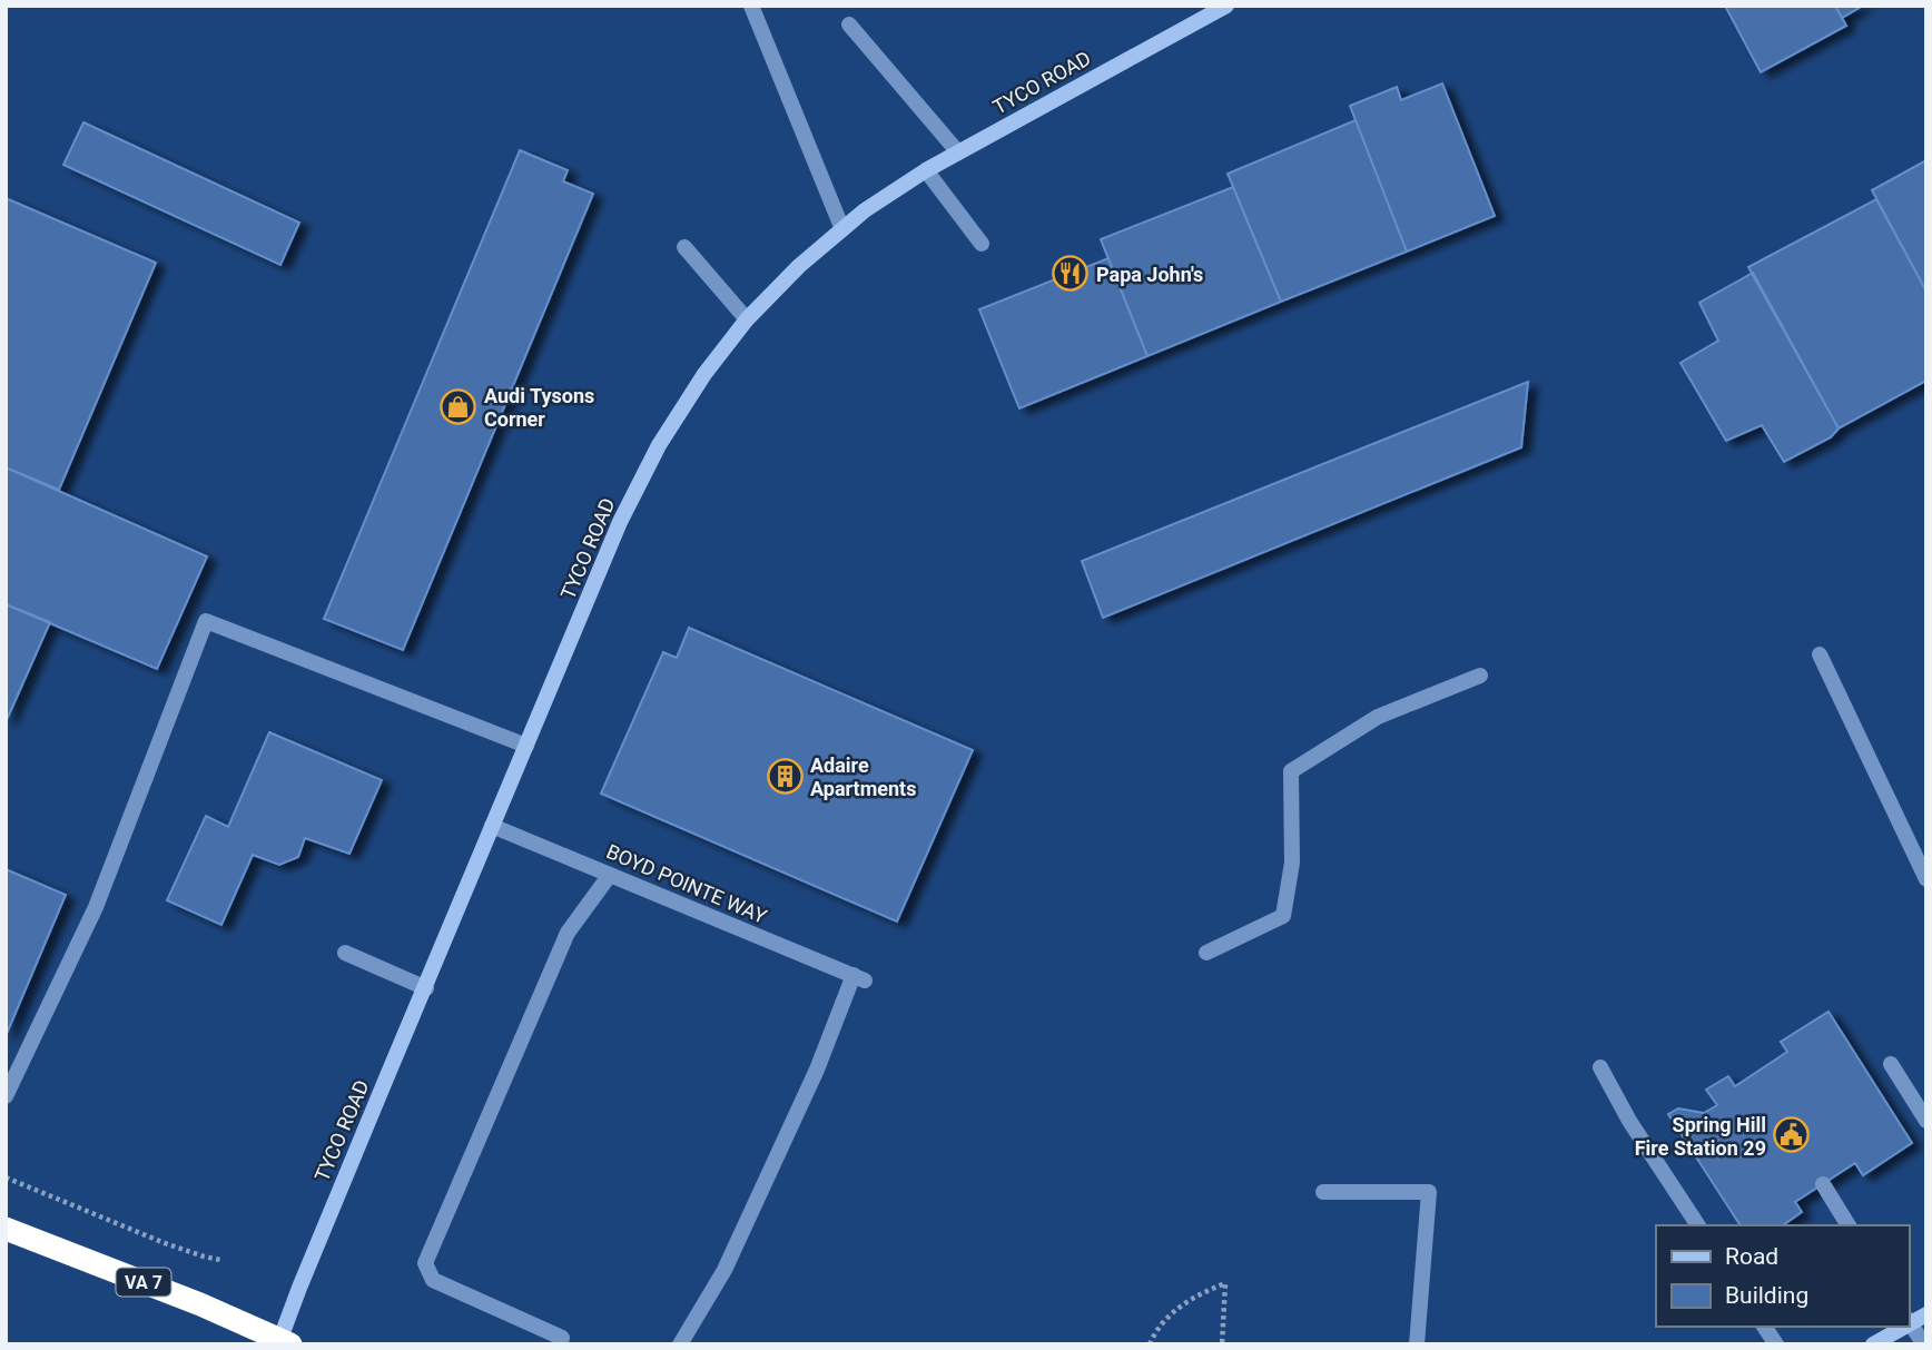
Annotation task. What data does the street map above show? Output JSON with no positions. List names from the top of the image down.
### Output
{
  "streets": {
    "highway": ["VA 7"],
    "street": ["TYCO ROAD", "BOYD POINTE WAY"]
  },
  "crossings": [
    ["TYCO ROAD", "BOYD POINTE WAY"],
    ["TYCO ROAD", "VA 7"]
  ],
  "places": {
    "restaurant": ["Papa John's"],
    "shop": ["Audi Tysons Corner"],
    "building": ["Adaire Apartments"],
    "public building": ["Spring Hill Fire Station 29"]
  },
  "legend": ["Road", "Building"]
}
